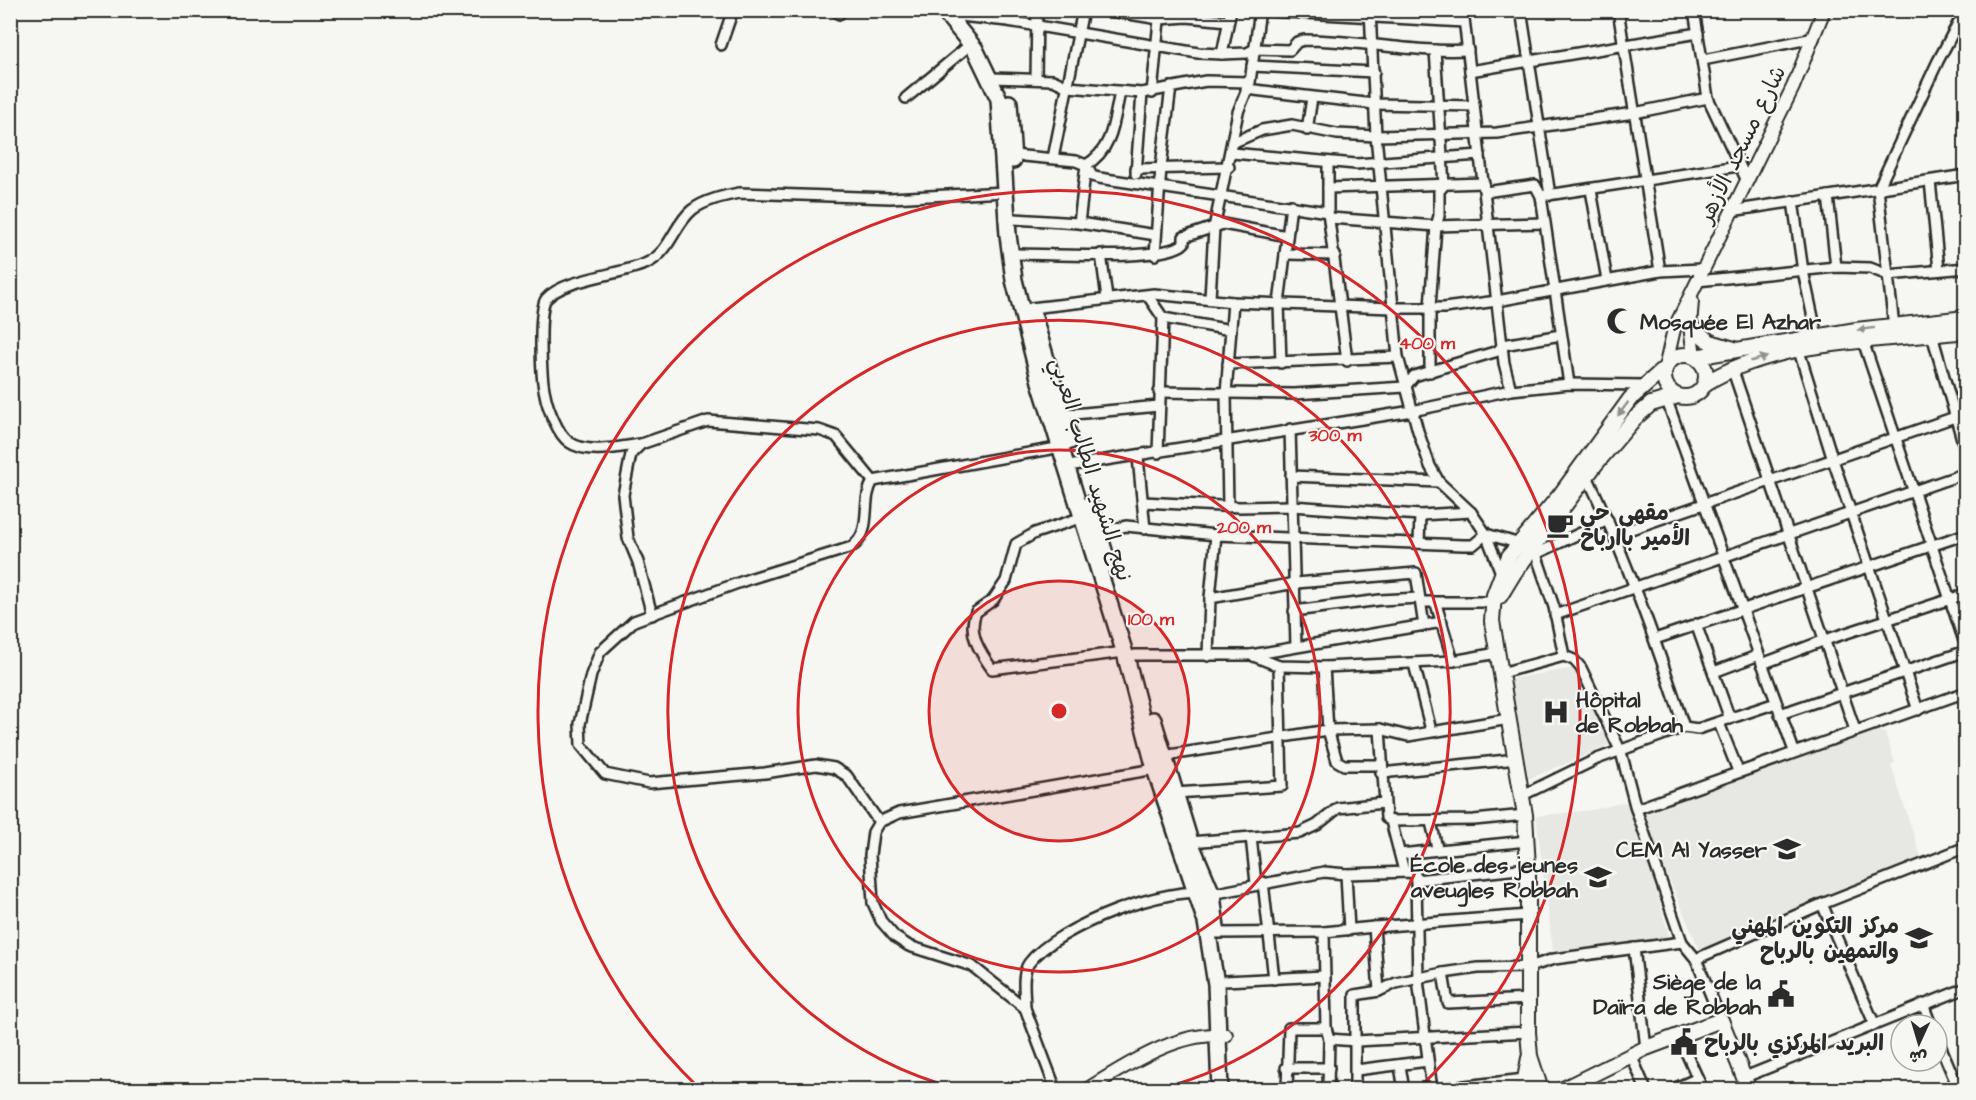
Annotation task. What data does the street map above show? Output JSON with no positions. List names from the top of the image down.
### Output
{
  "streets": {
    "main road": ["نهج الشهيد الطالب العربي"],
    "street": ["شارع مسجد الأزهر"]
  },
  "places": {
    "mosque": ["Mosquée El Azhar"],
    "cafe": ["مقهى حي الأمير باارباح"],
    "hospital": ["Hôpital de Robbah"],
    "school or university": ["CEM Al Yasser", "École des jeunes aveugles Robbah", "مركز التكوين المهني والتمهين بالرباح"],
    "public building": ["Siège de la Daïra de Robbah", "البريد المركزي بالرباح"]
  },
  "north": "bottom",
  "rings": [
    "400 m",
    "300 m",
    "200 m",
    "100 m"
  ]
}
